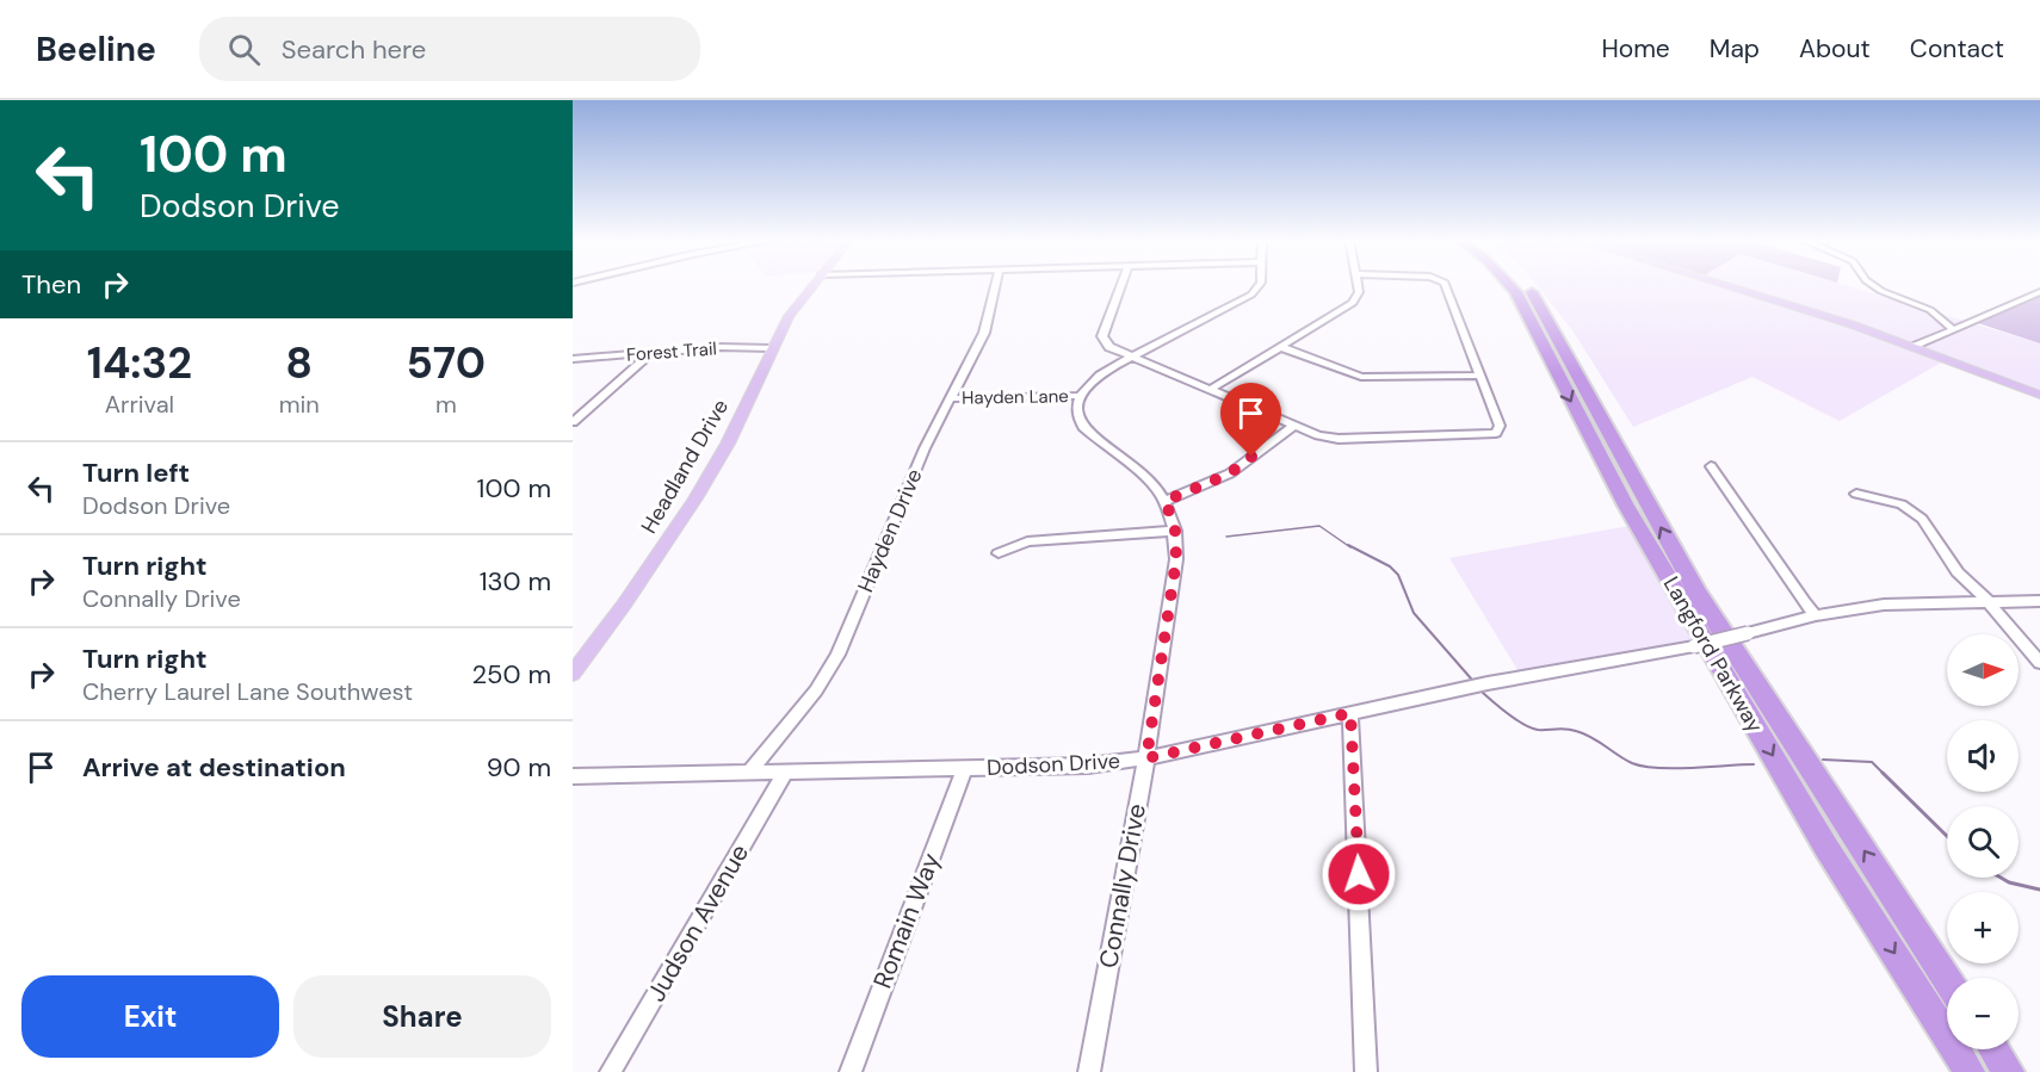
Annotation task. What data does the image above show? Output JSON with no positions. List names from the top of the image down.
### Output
{
  "streets": {
    "highway": ["Langford Parkway"],
    "main road": ["Headland Drive"],
    "street": [
      "Forest Trail",
      "Hayden Lane",
      "Hayden Drive",
      "Dodson Drive",
      "Connally Drive",
      "Romain Way",
      "Judson Avenue"
    ]
  },
  "crossings": [
    ["Forest Trail", "Headland Drive"],
    ["Hayden Lane", "Hayden Drive"],
    ["Hayden Drive", "Dodson Drive"],
    ["Dodson Drive", "Connally Drive"],
    ["Dodson Drive", "Romain Way"],
    ["Dodson Drive", "Judson Avenue"]
  ],
  "north": "right",
  "page": {
    "header": "Beeline",
    "search": "Search here",
    "nav": [
      "Home",
      "Map",
      "About",
      "Contact"
    ],
    "turn": ["100 m", "Dodson Drive"],
    "then": "Then",
    "eta": [
      "14:32",
      "Arrival",
      "8",
      "min",
      "570",
      "m"
    ],
    "list": [
      {
        "name": "Turn left",
        "note": "Dodson Drive",
        "value": "100 m"
      },
      {
        "name": "Turn right",
        "note": "Connally Drive",
        "value": "130 m"
      },
      {
        "name": "Turn right",
        "note": "Cherry Laurel Lane Southwest",
        "value": "250 m"
      },
      {
        "name": "Arrive at destination",
        "value": "90 m"
      }
    ],
    "map_buttons": ["+", "−"],
    "buttons": ["Exit", "Share"]
  }
}
